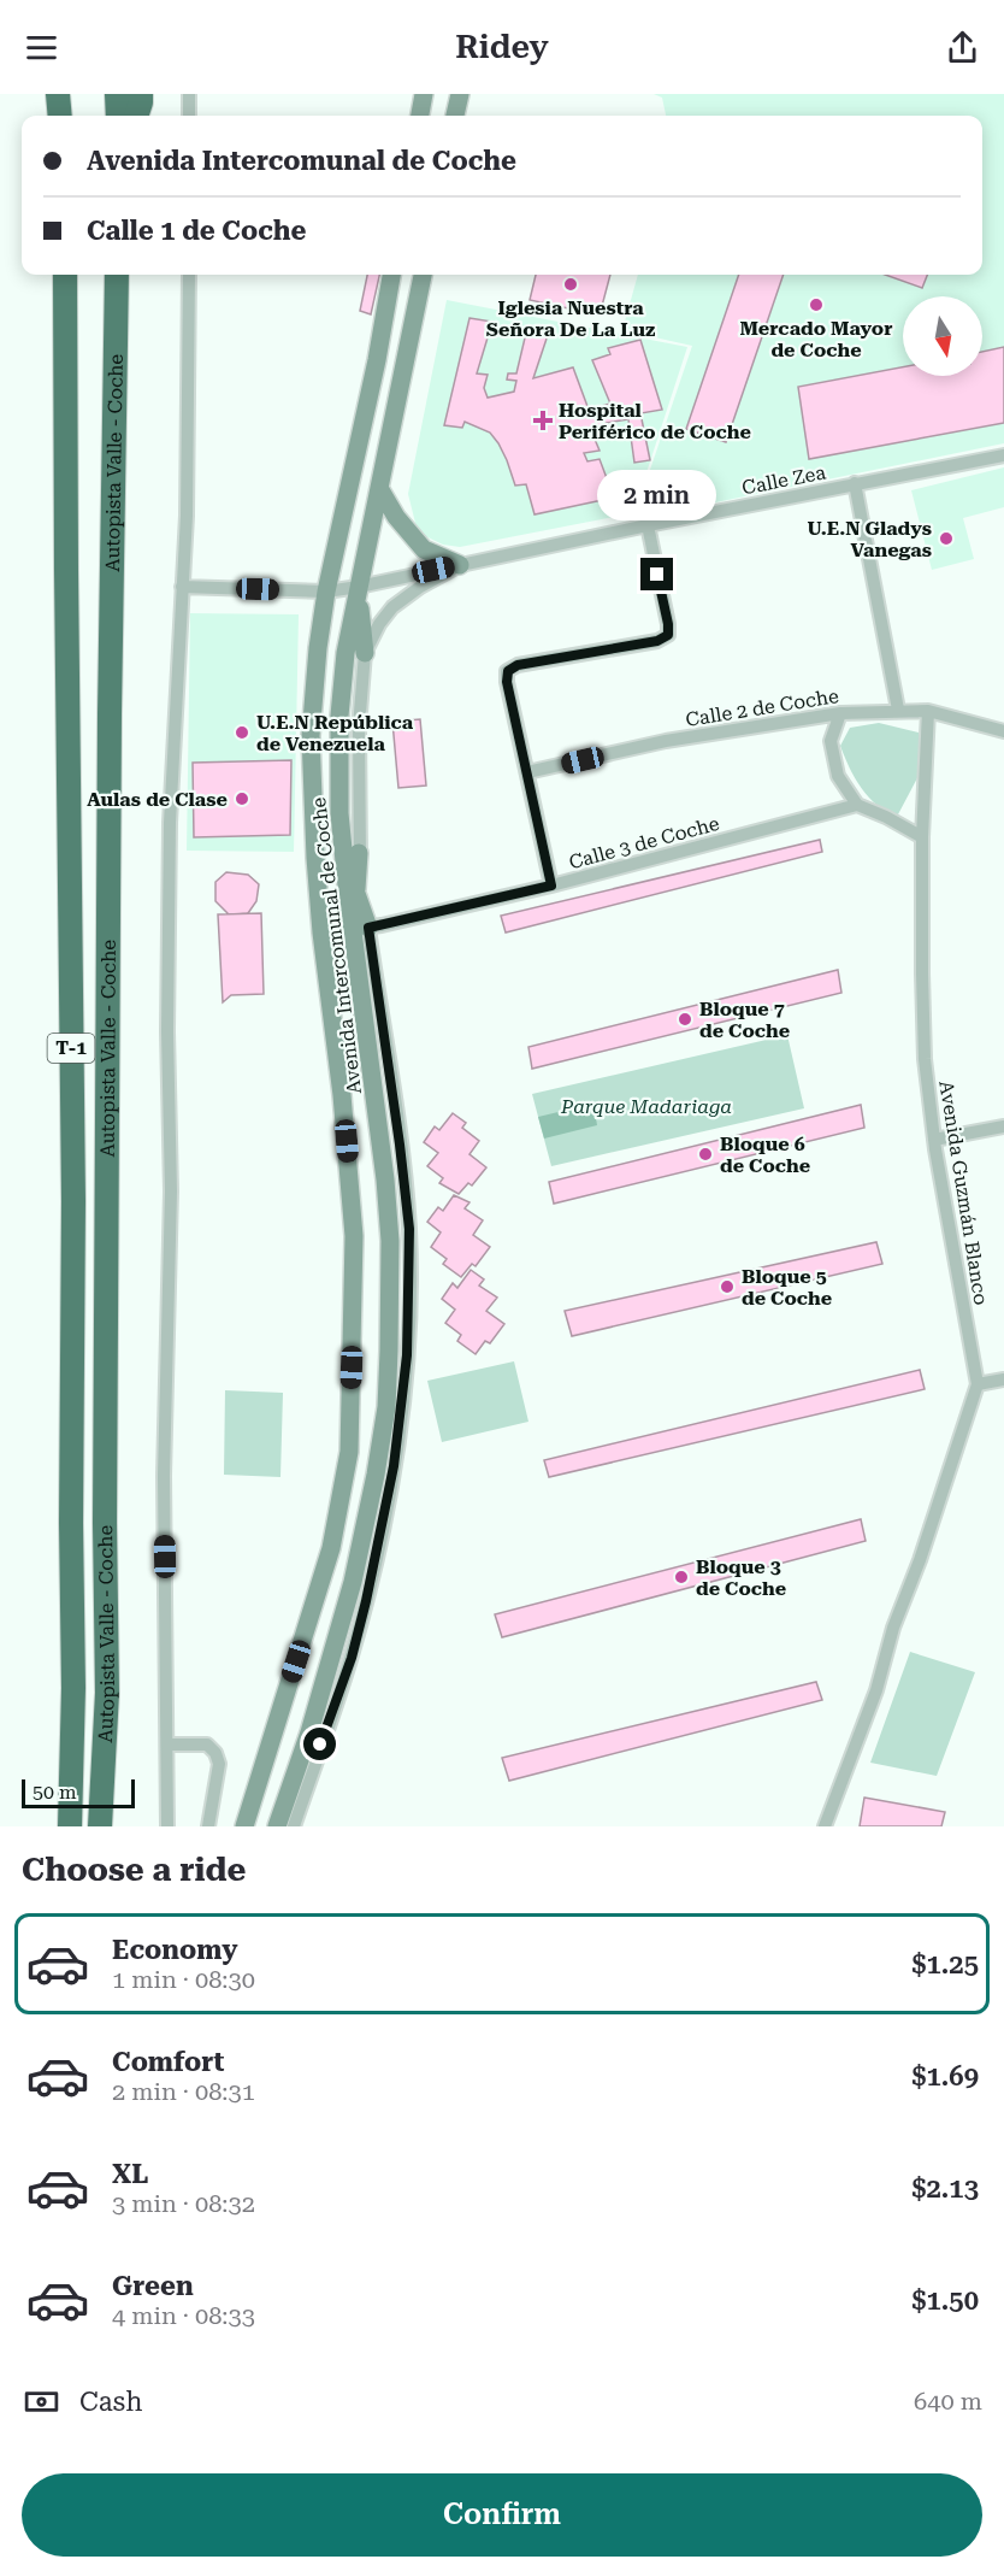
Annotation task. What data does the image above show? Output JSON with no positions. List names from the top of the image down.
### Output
{
  "streets": {
    "highway": ["Autopista Valle - Coche", "T-1"],
    "main road": ["Avenida Intercomunal de Coche"],
    "street": [
      "Calle Zea",
      "Calle 2 de Coche",
      "Calle 3 de Coche",
      "Avenida Guzmán Blanco"
    ]
  },
  "crossings": [
    ["Calle Zea", "Avenida Intercomunal de Coche"],
    ["Calle 2 de Coche", "Avenida Guzmán Blanco"],
    ["Calle 3 de Coche", "Avenida Intercomunal de Coche"]
  ],
  "parks": ["Parque Madariaga"],
  "places": {
    "other": [
      "Iglesia Nuestra Señora De La Luz",
      "Mercado Mayor de Coche",
      "U.E.N Gladys Vanegas",
      "U.E.N República de Venezuela",
      "Aulas de Clase",
      "Bloque 7 de Coche",
      "Bloque 6 de Coche",
      "Bloque 5 de Coche",
      "Bloque 3 de Coche"
    ],
    "health": ["Hospital Periférico de Coche"]
  },
  "scale_bar": "50 m",
  "north": "bottom",
  "page": {
    "header": "Ridey",
    "banner": ["Avenida Intercomunal de Coche", "Calle 1 de Coche"],
    "bubble": "2 min",
    "scale": "50 m",
    "heading": "Choose a ride",
    "list": [
      {
        "name": "Economy",
        "note": "1 min · 08:30",
        "value": "$1.25"
      },
      {
        "name": "Comfort",
        "note": "2 min · 08:31",
        "value": "$1.69"
      },
      {
        "name": "XL",
        "note": "3 min · 08:32",
        "value": "$2.13"
      },
      {
        "name": "Green",
        "note": "4 min · 08:33",
        "value": "$1.50"
      }
    ],
    "pay": ["Cash", "640 m"],
    "buttons": "Confirm"
  }
}
